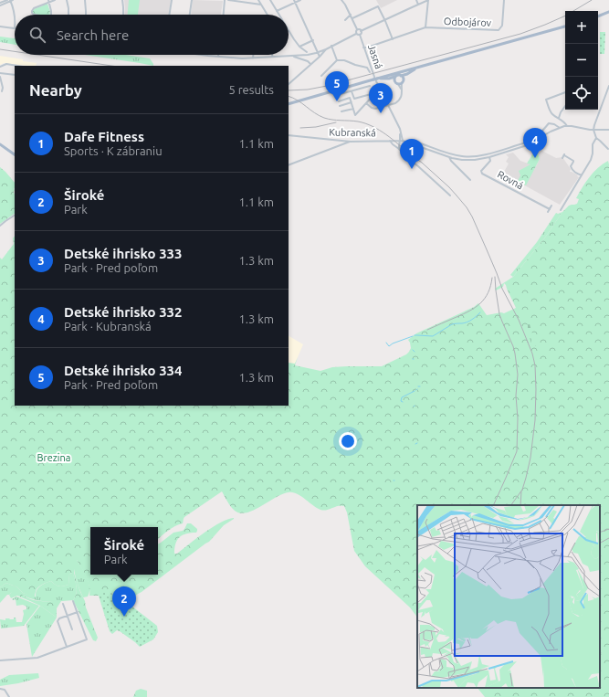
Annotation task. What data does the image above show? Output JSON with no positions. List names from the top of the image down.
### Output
{
  "streets": {
    "street": [
      "Odbojárov",
      "Jasná",
      "Kubranská",
      "Rovná"
    ]
  },
  "crossings": [
    ["Kubranská", "Rovná"]
  ],
  "parks": ["Brezina"],
  "page": {
    "map_buttons": ["+", "−"],
    "search": "Search here",
    "heading": ["Nearby", "5 results"],
    "pins": [
      "5",
      "3",
      "4",
      "1",
      "2"
    ],
    "list": [
      {
        "mark": "1",
        "name": "Dafe Fitness",
        "note": "Sports · K zábraniu",
        "value": "1.1 km"
      },
      {
        "mark": "2",
        "name": "Široké",
        "note": "Park",
        "value": "1.1 km"
      },
      {
        "mark": "3",
        "name": "Detské ihrisko 333",
        "note": "Park · Pred poľom",
        "value": "1.3 km"
      },
      {
        "mark": "4",
        "name": "Detské ihrisko 332",
        "note": "Park · Kubranská",
        "value": "1.3 km"
      },
      {
        "mark": "5",
        "name": "Detské ihrisko 334",
        "note": "Park · Pred poľom",
        "value": "1.3 km"
      }
    ],
    "popup": ["Široké", "Park"]
  }
}
